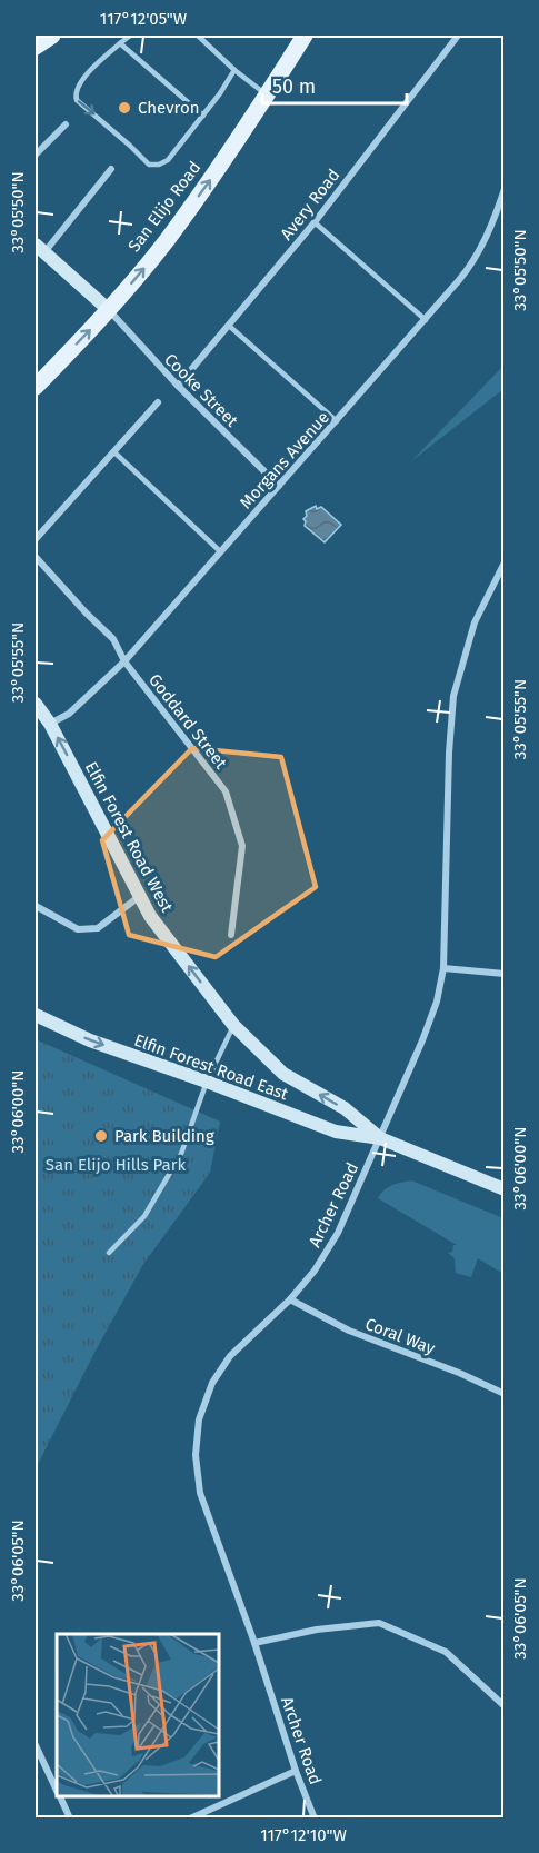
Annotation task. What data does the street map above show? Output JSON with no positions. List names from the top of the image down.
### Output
{
  "streets": {
    "main road": ["San Elijo Road"],
    "street": [
      "Avery Road",
      "Cooke Street",
      "Morgans Avenue",
      "Goddard Street",
      "Elfin Forest Road West",
      "Elfin Forest Road East",
      "Archer Road",
      "Coral Way"
    ]
  },
  "crossings": [
    ["Avery Road", "Cooke Street"],
    ["San Elijo Road", "Cooke Street"],
    ["Cooke Street", "Morgans Avenue"],
    ["Morgans Avenue", "Goddard Street"],
    ["Morgans Avenue", "Elfin Forest Road West"],
    ["Elfin Forest Road West", "Elfin Forest Road East"],
    ["Elfin Forest Road West", "Archer Road"],
    ["Elfin Forest Road East", "Archer Road"],
    ["Archer Road", "Coral Way"]
  ],
  "one_way": ["San Elijo Road", "Elfin Forest Road West", "Elfin Forest Road East"],
  "parks": ["San Elijo Hills Park"],
  "places": ["Chevron", "Park Building"],
  "scale_bar": "50 m",
  "coordinates": [
    "117°12'05\"W",
    "33°05'50\"N",
    "33°05'55\"N",
    "33°06'00\"N",
    "33°06'05\"N",
    "117°12'10\"W"
  ]
}
